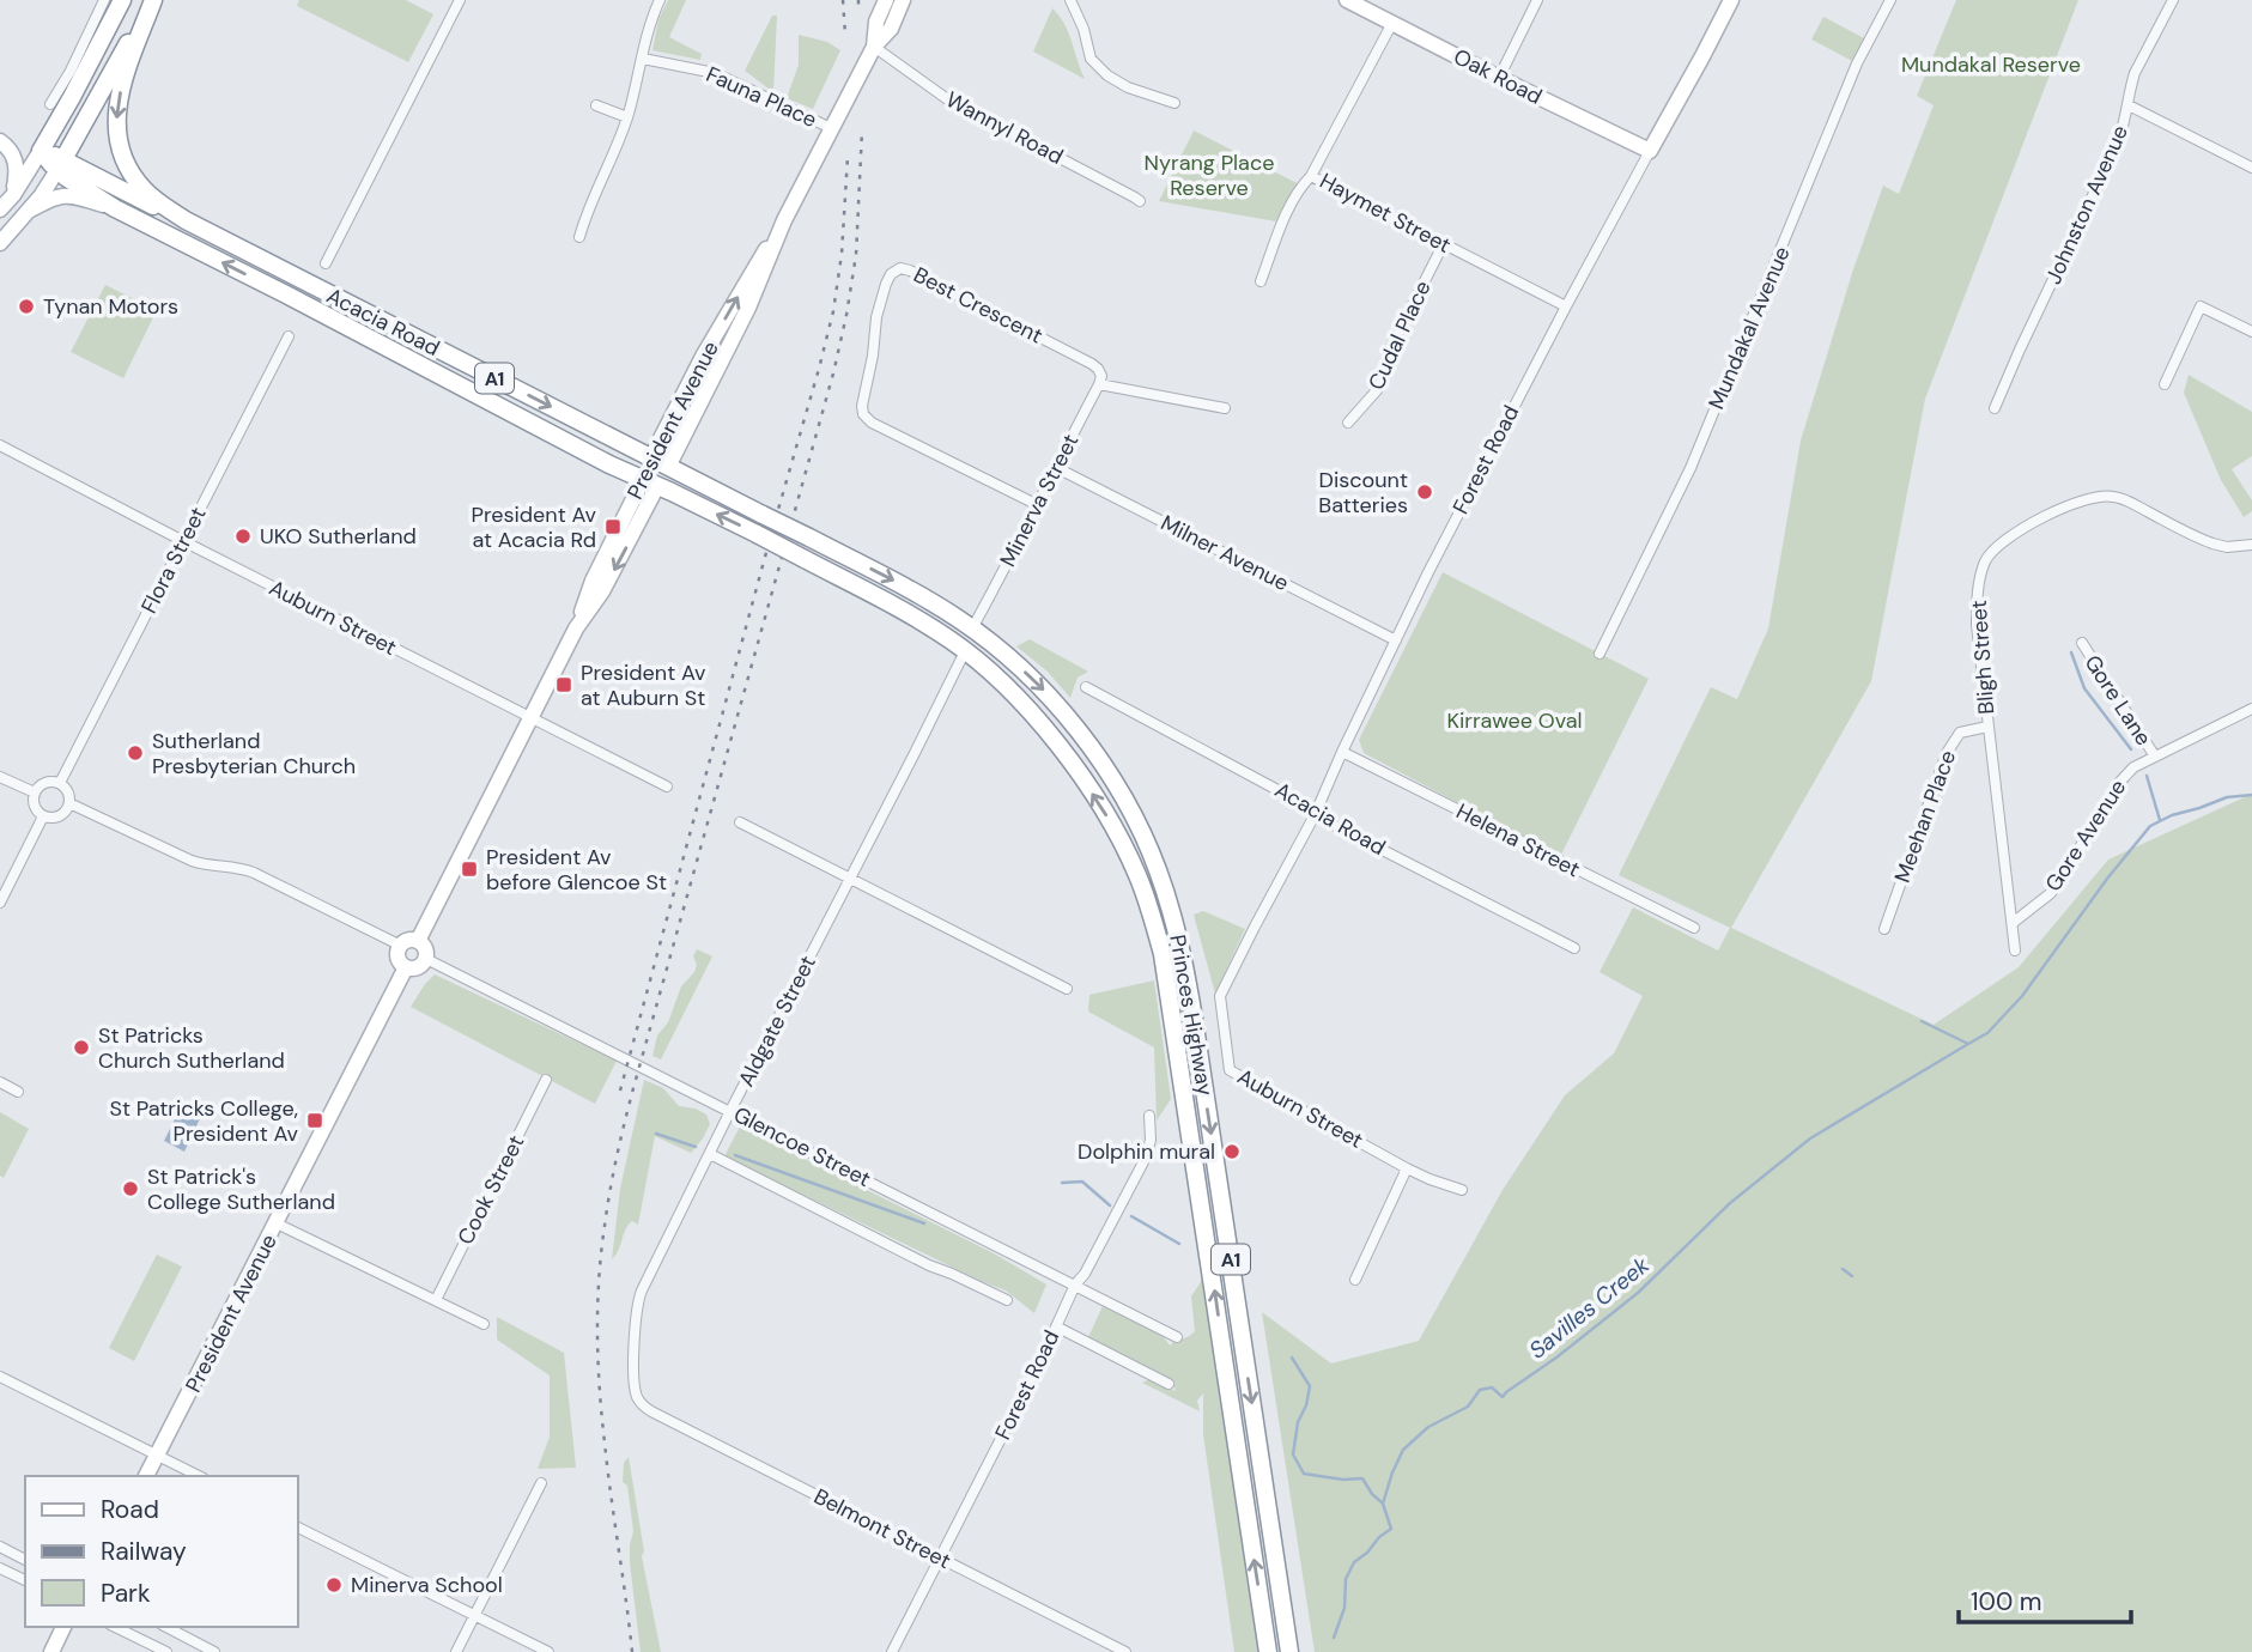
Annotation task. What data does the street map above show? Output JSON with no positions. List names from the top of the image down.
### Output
{
  "streets": {
    "highway": [
      "Acacia Road",
      "A1",
      "President Avenue",
      "Princes Highway"
    ],
    "street": [
      "Oak Road",
      "Fauna Place",
      "Wannyl Road",
      "Johnston Avenue",
      "Haymet Street",
      "Best Crescent",
      "Mundakal Avenue",
      "Cudal Place",
      "Forest Road",
      "Minerva Street",
      "Milner Avenue",
      "Flora Street",
      "Auburn Street",
      "Bligh Street",
      "Gore Lane",
      "Meehan Place",
      "Gore Avenue",
      "Helena Street",
      "Aldgate Street",
      "Glencoe Street",
      "Cook Street",
      "Belmont Street"
    ]
  },
  "crossings": [
    ["Oak Road", "Haymet Street"],
    ["Oak Road", "Forest Road"],
    ["Fauna Place", "President Avenue"],
    ["Wannyl Road", "President Avenue"],
    ["Haymet Street", "Cudal Place"],
    ["Haymet Street", "Forest Road"],
    ["Best Crescent", "Minerva Street"],
    ["Acacia Road", "A1"],
    ["Acacia Road", "President Avenue"],
    ["Acacia Road", "Forest Road"],
    ["Acacia Road", "Princes Highway"],
    ["President Avenue", "Auburn Street"],
    ["President Avenue", "Glencoe Street"],
    ["Forest Road", "Milner Avenue"],
    ["Forest Road", "Auburn Street"],
    ["Forest Road", "Helena Street"],
    ["Forest Road", "Glencoe Street"],
    ["Forest Road", "Belmont Street"],
    ["Minerva Street", "Milner Avenue"],
    ["Minerva Street", "Princes Highway"],
    ["Flora Street", "Auburn Street"],
    ["Bligh Street", "Meehan Place"],
    ["Bligh Street", "Gore Avenue"],
    ["Gore Lane", "Gore Avenue"],
    ["Princes Highway", "Aldgate Street"],
    ["Aldgate Street", "Glencoe Street"],
    ["Aldgate Street", "Belmont Street"]
  ],
  "water": ["Savilles Creek"],
  "parks": ["Mundakal Reserve", "Nyrang Place Reserve", "Kirrawee Oval"],
  "places": {
    "other": [
      "Tynan Motors",
      "Discount Batteries",
      "UKO Sutherland",
      "Sutherland Presbyterian Church",
      "St Patricks Church Sutherland",
      "Dolphin mural",
      "St Patrick's College Sutherland",
      "Minerva School"
    ],
    "transit": [
      "President Av at Acacia Rd",
      "President Av at Auburn St",
      "President Av before Glencoe St",
      "St Patricks College, President Av"
    ]
  },
  "legend": ["Road", "Railway", "Park"],
  "scale_bar": "100 m"
}
